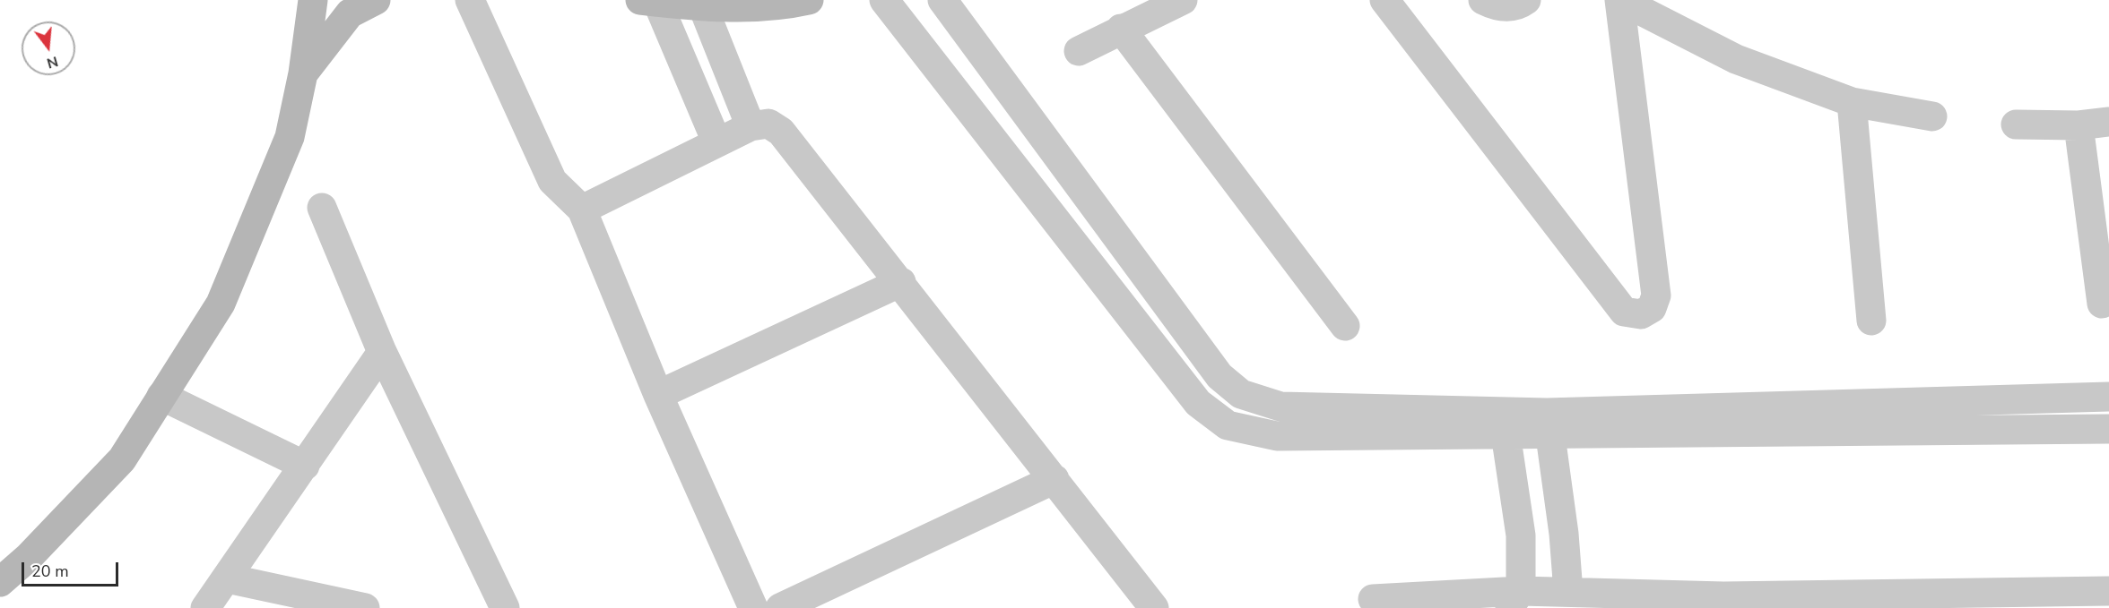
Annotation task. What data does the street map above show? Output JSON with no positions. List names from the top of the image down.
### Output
{
  "scale_bar": "20 m",
  "north": "bottom"
}
